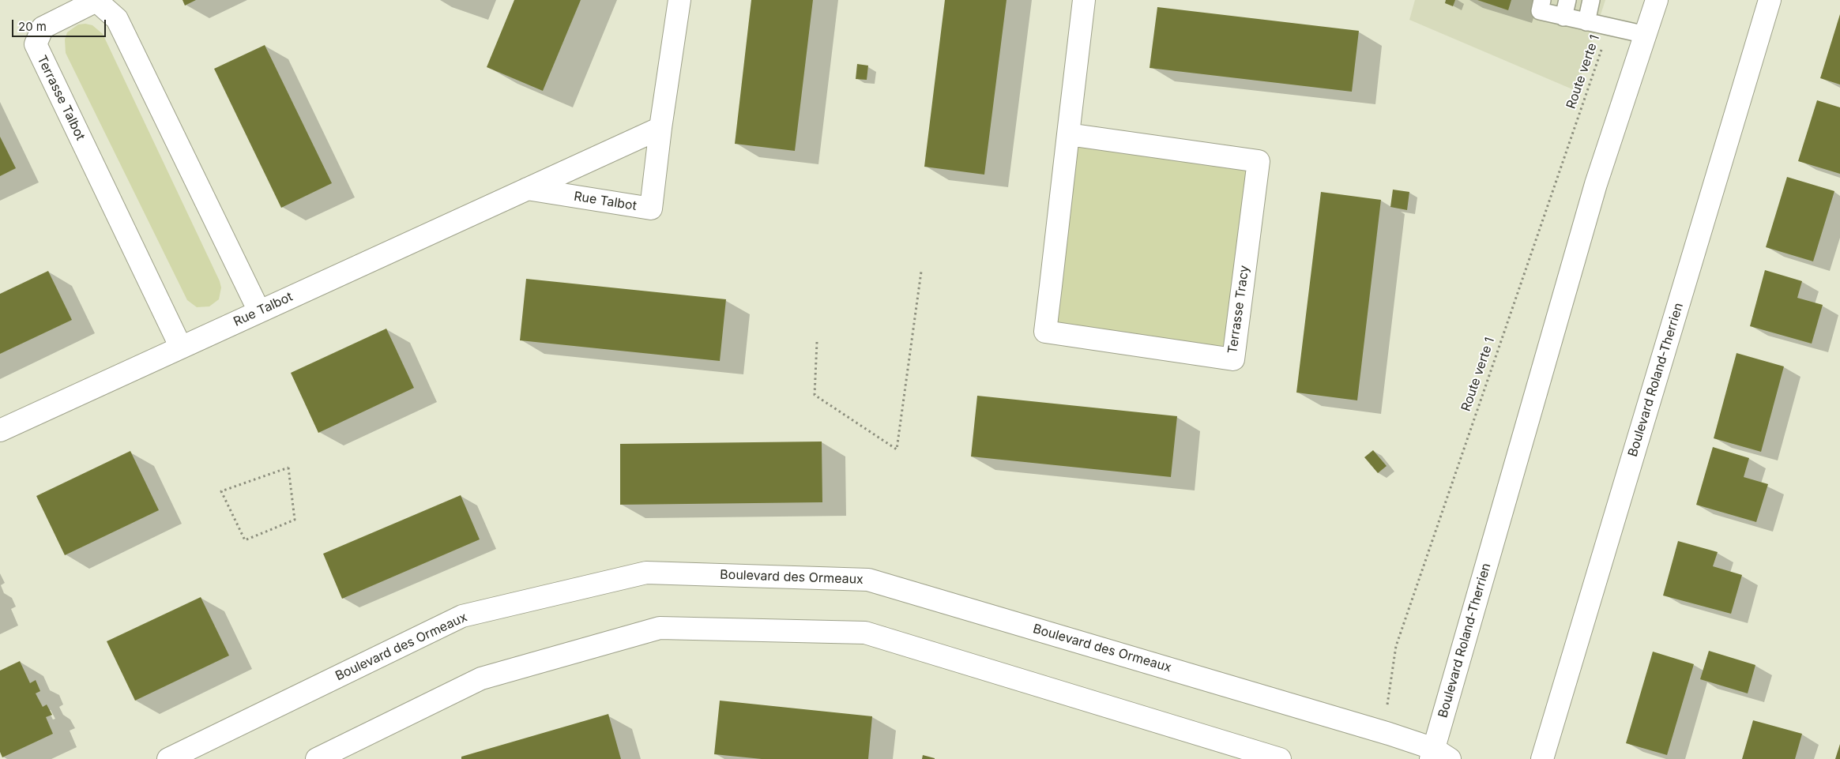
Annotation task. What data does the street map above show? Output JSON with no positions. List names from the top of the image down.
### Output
{
  "streets": {
    "street": [
      "Terrasse Talbot",
      "Rue Talbot",
      "Terrasse Tracy",
      "Boulevard Roland-Therrien",
      "Boulevard des Ormeaux"
    ],
    "path": ["Route verte 1"]
  },
  "crossings": [
    ["Route verte 1", "Boulevard des Ormeaux"],
    ["Terrasse Talbot", "Rue Talbot"],
    ["Boulevard Roland-Therrien", "Boulevard des Ormeaux"]
  ],
  "scale_bar": "20 m"
}
